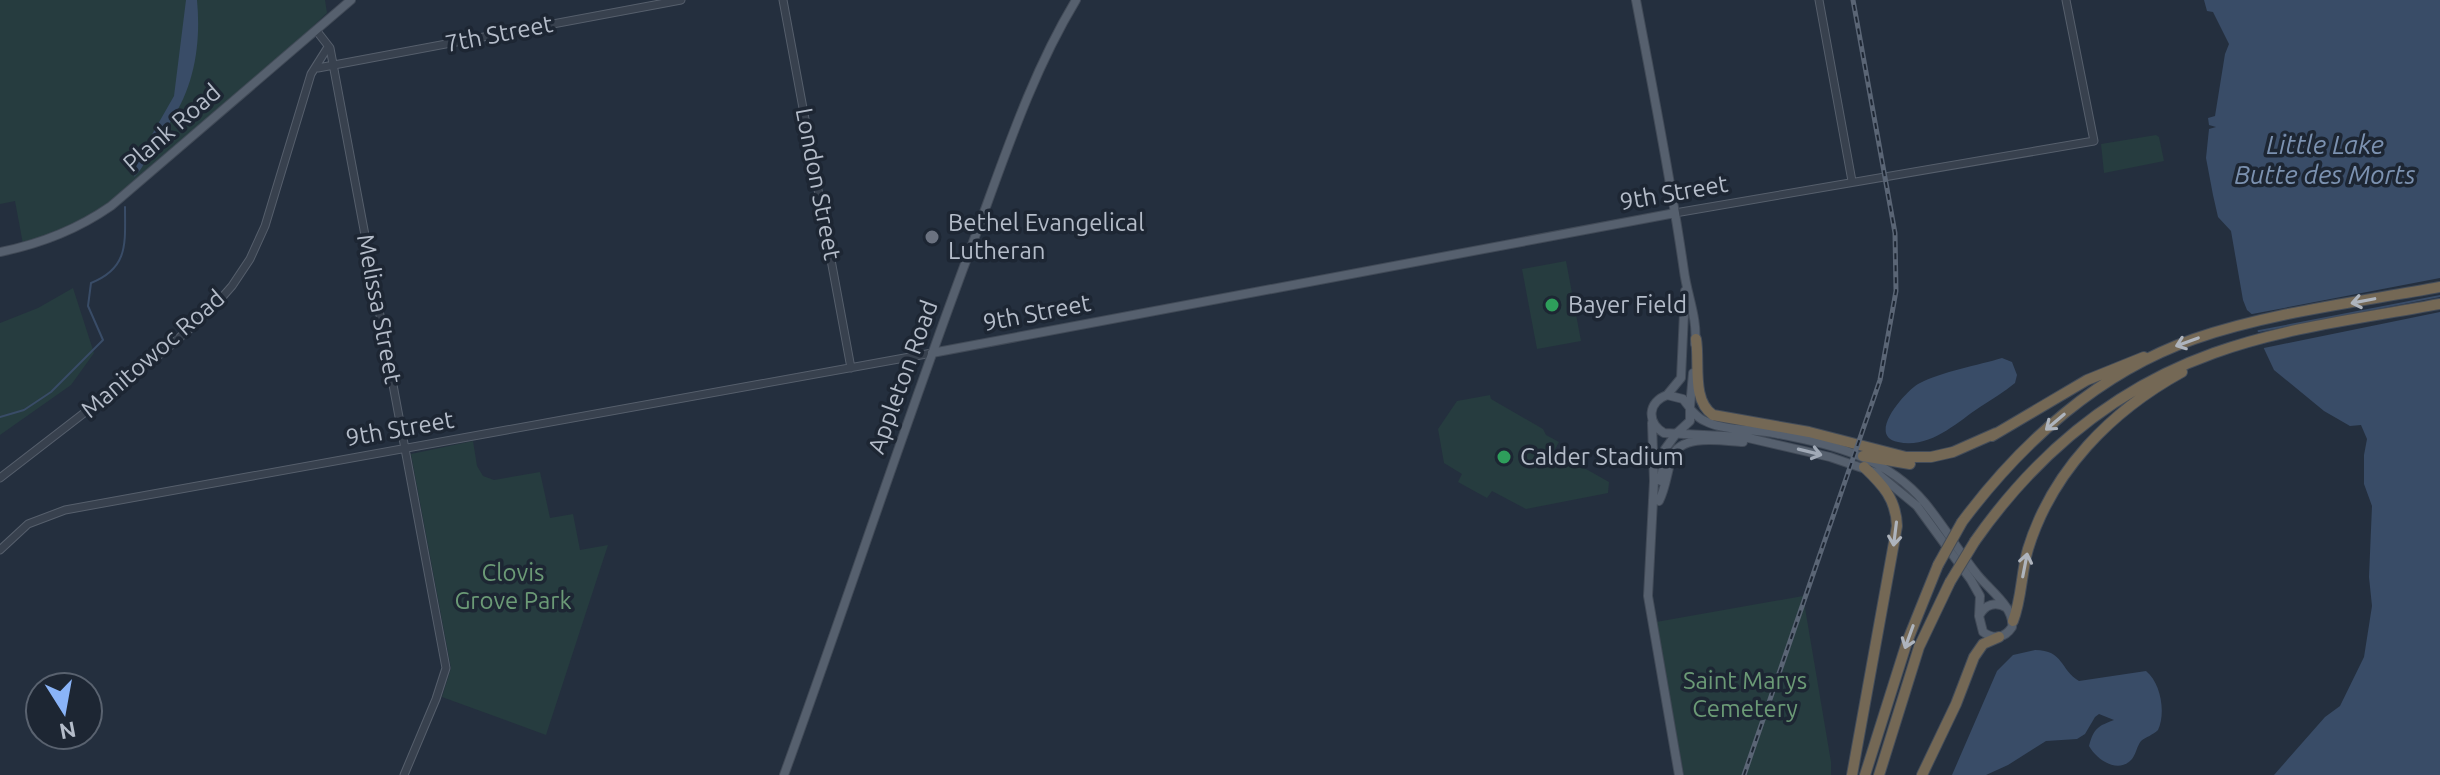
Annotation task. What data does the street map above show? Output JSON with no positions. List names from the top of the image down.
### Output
{
  "streets": {
    "main road": ["Plank Road", "9th Street", "Appleton Road"],
    "street": [
      "7th Street",
      "London Street",
      "Melissa Street",
      "Manitowoc Road"
    ]
  },
  "crossings": [
    ["7th Street", "Melissa Street"],
    ["7th Street", "Manitowoc Road"],
    ["Plank Road", "Melissa Street"],
    ["London Street", "9th Street"],
    ["9th Street", "Melissa Street"],
    ["9th Street", "Appleton Road"],
    ["Melissa Street", "Manitowoc Road"]
  ],
  "water": ["Little Lake Butte des Morts"],
  "parks": ["Clovis Grove Park", "Saint Marys Cemetery"],
  "places": ["Bethel Evangelical Lutheran", "Bayer Field", "Calder Stadium"],
  "north": "bottom"
}
